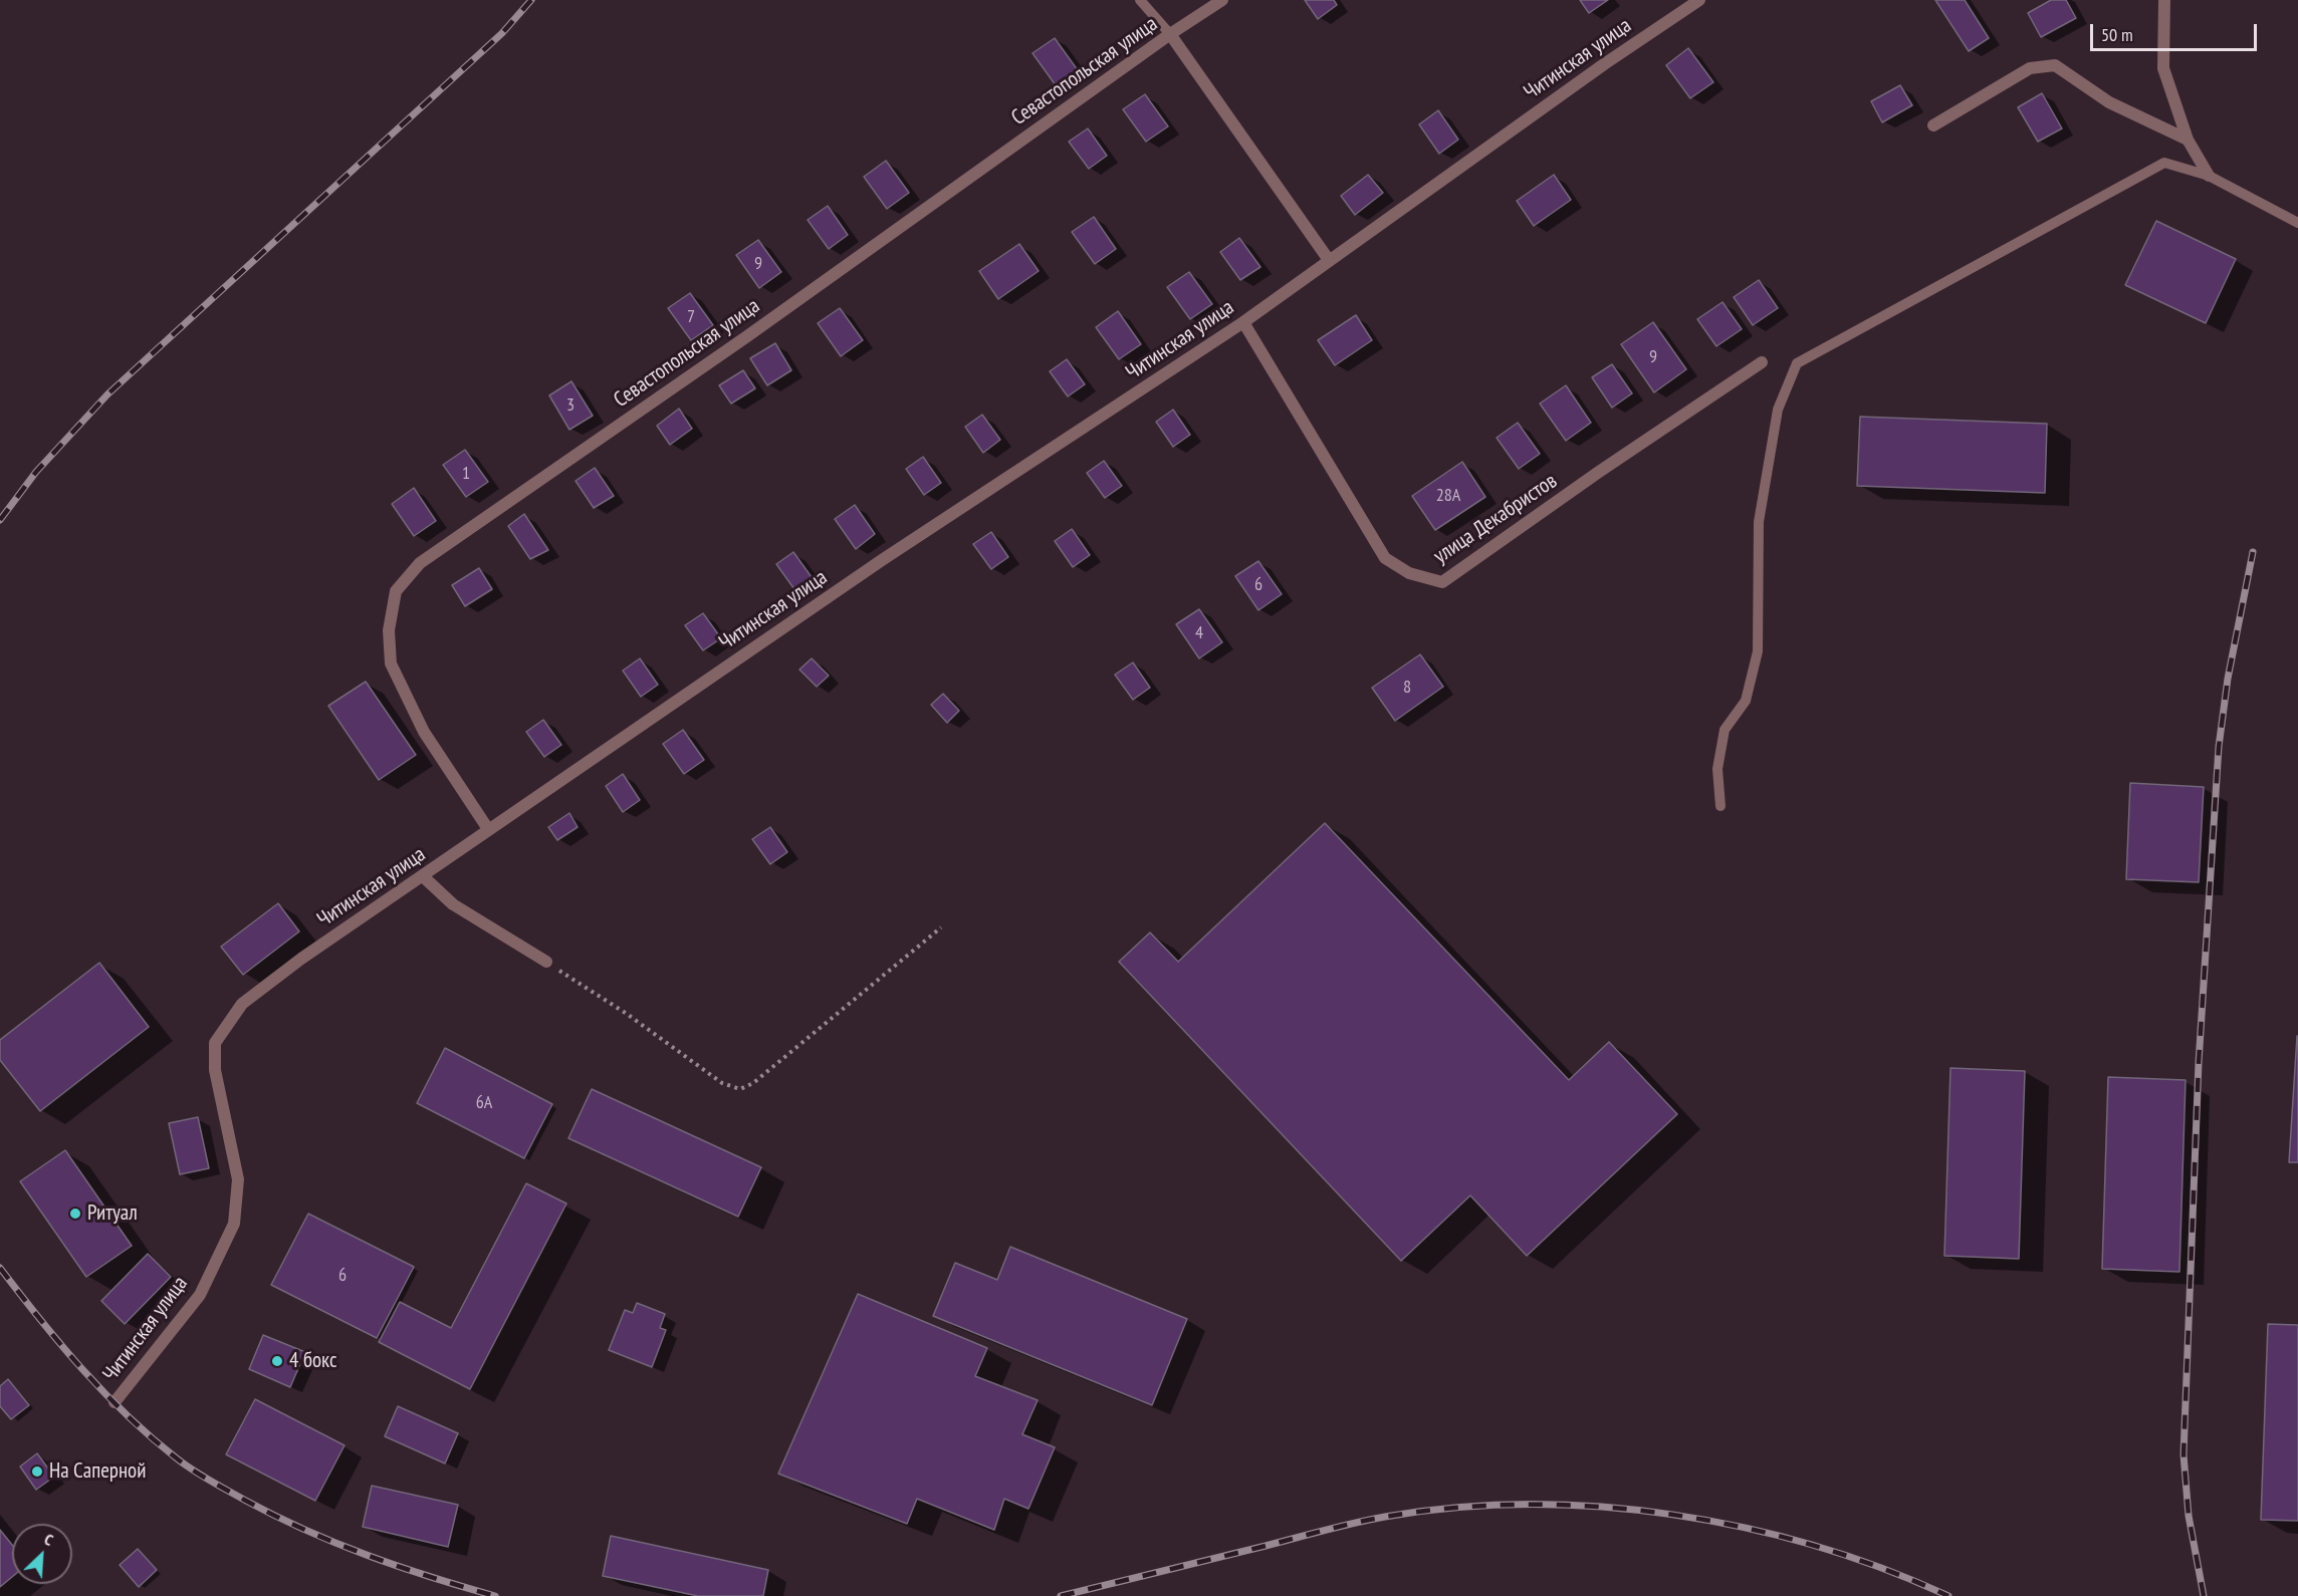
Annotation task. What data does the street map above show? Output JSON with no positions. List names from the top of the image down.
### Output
{
  "streets": {
    "street": ["Читинская улица", "Севастопольская улица", "улица Декабристов"]
  },
  "crossings": [
    ["Читинская улица", "Севастопольская улица"],
    ["Читинская улица", "улица Декабристов"]
  ],
  "places": ["Ритуал", "4 бокс", "На Саперной"],
  "house_numbers": [
    "9",
    "7",
    "9",
    "3",
    "1",
    "28А",
    "6",
    "4",
    "8",
    "6А",
    "6"
  ],
  "scale_bar": "50 m",
  "north": "top right"
}
